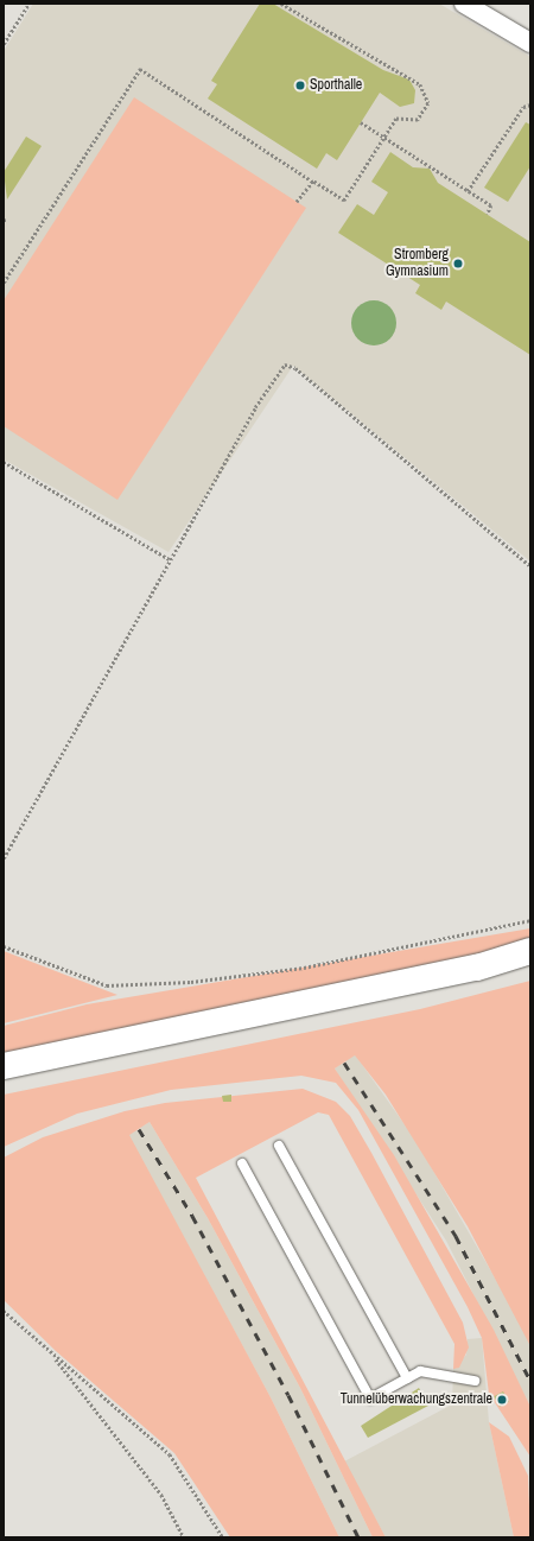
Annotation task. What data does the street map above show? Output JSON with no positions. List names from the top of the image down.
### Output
{
  "places": ["Sporthalle", "Stromberg Gymnasium", "Tunnelüberwachungszentrale"]
}
